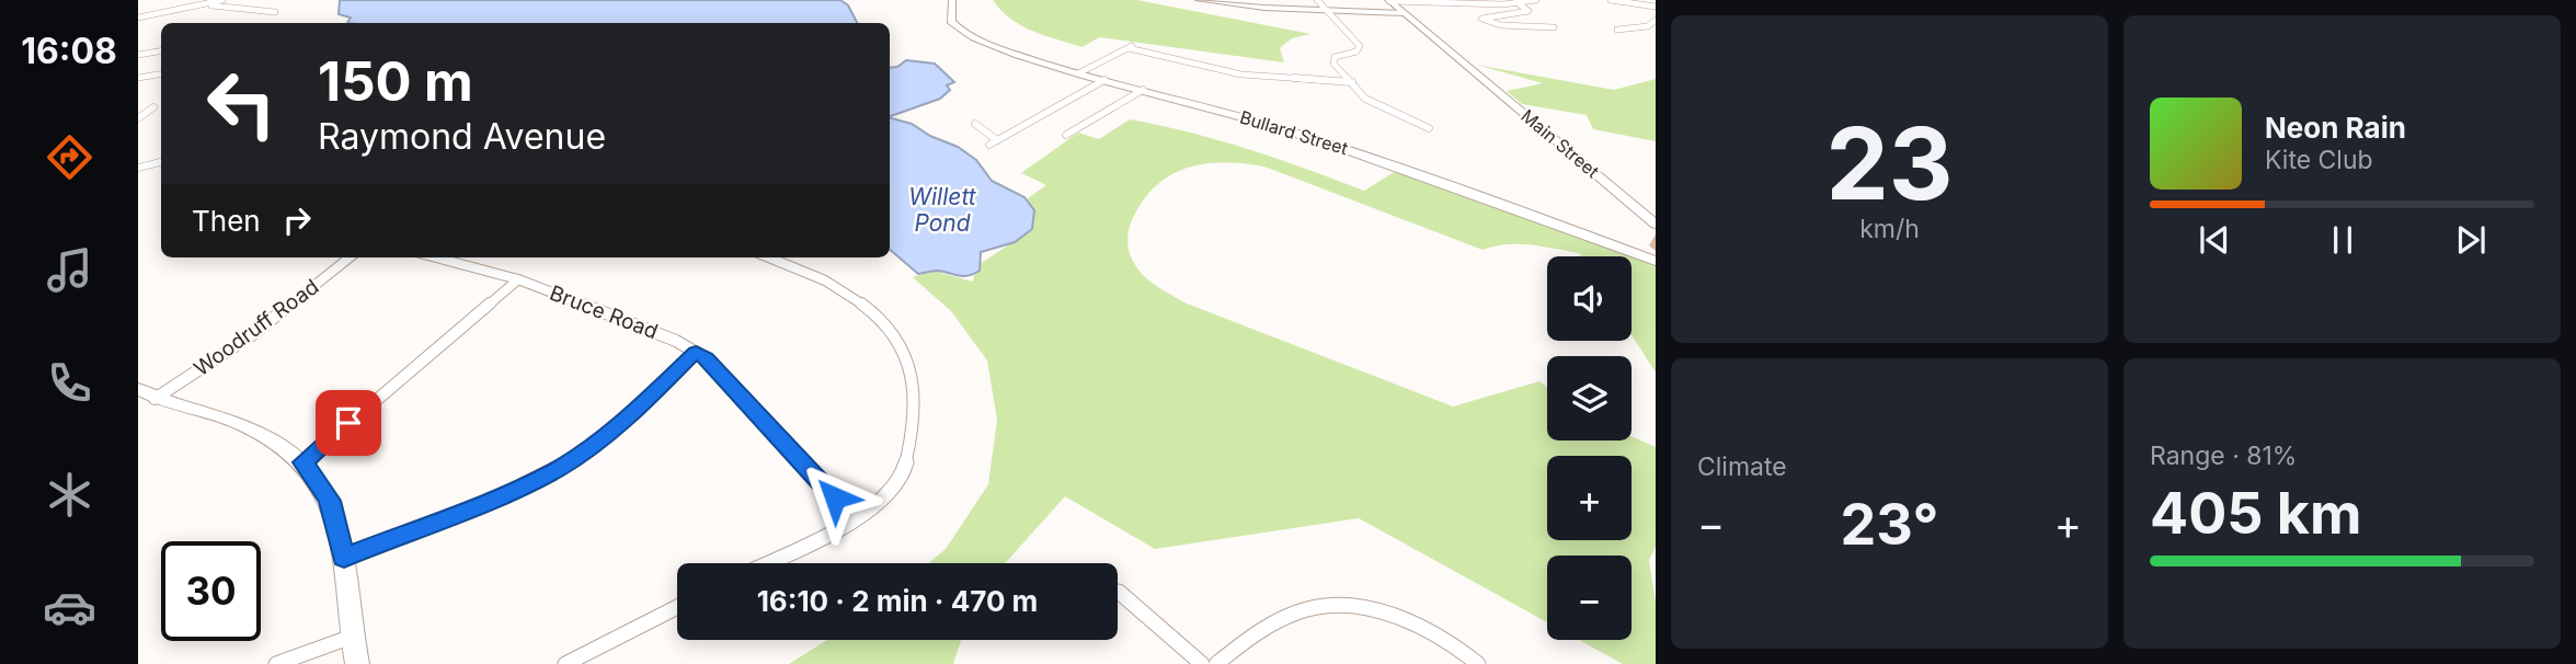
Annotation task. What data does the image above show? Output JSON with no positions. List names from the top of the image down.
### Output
{
  "streets": {
    "main road": ["Bullard Street", "Main Street"],
    "street": ["Bruce Road", "Woodruff Road"]
  },
  "water": ["Willett Pond"],
  "page": {
    "tabs": "16:08",
    "tile": [
      ["23", "km/h"],
      "Climate",
      ["Range · 81%", "405 km"]
    ],
    "turn": ["150 m", "Raymond Avenue"],
    "song": ["Neon Rain", "Kite Club"],
    "then": "Then",
    "map_buttons": ["+", "−"],
    "heat": ["−", "23°", "+"],
    "limit": "30",
    "trip": "16:10 · 2 min · 470 m"
  }
}
